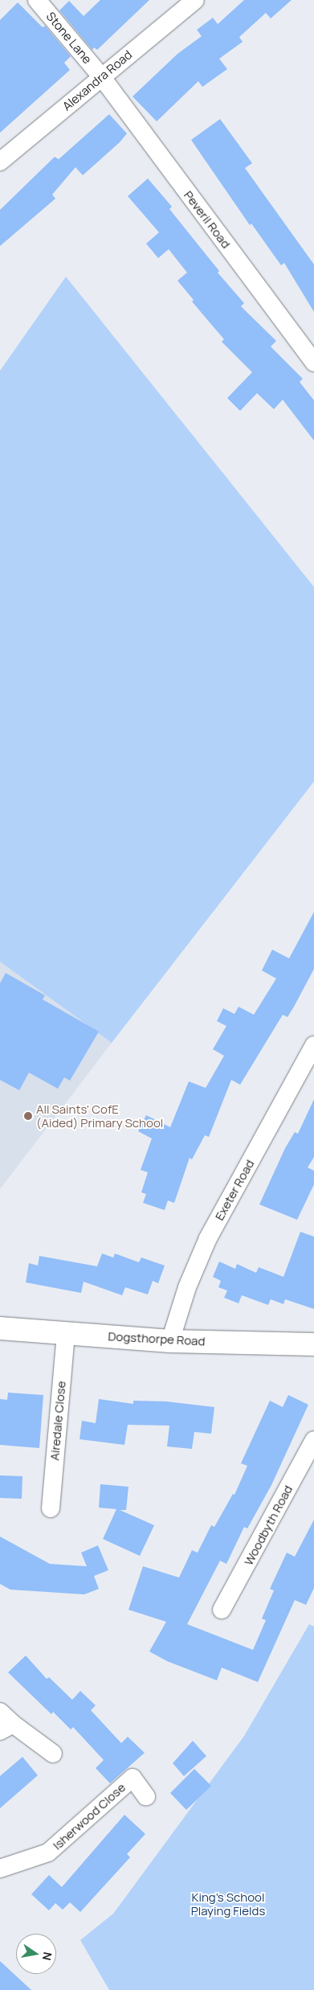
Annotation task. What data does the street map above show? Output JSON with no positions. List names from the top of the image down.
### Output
{
  "streets": {
    "street": [
      "Stone Lane",
      "Alexandra Road",
      "Peveril Road",
      "Exeter Road",
      "Dogsthorpe Road",
      "Airedale Close",
      "Woodbyth Road",
      "Isherwood Close"
    ]
  },
  "crossings": [
    ["Stone Lane", "Alexandra Road"],
    ["Stone Lane", "Peveril Road"],
    ["Alexandra Road", "Peveril Road"],
    ["Exeter Road", "Dogsthorpe Road"],
    ["Dogsthorpe Road", "Airedale Close"]
  ],
  "parks": ["King's School Playing Fields"],
  "places": ["All Saints' CofE (Aided) Primary School"],
  "north": "right"
}
